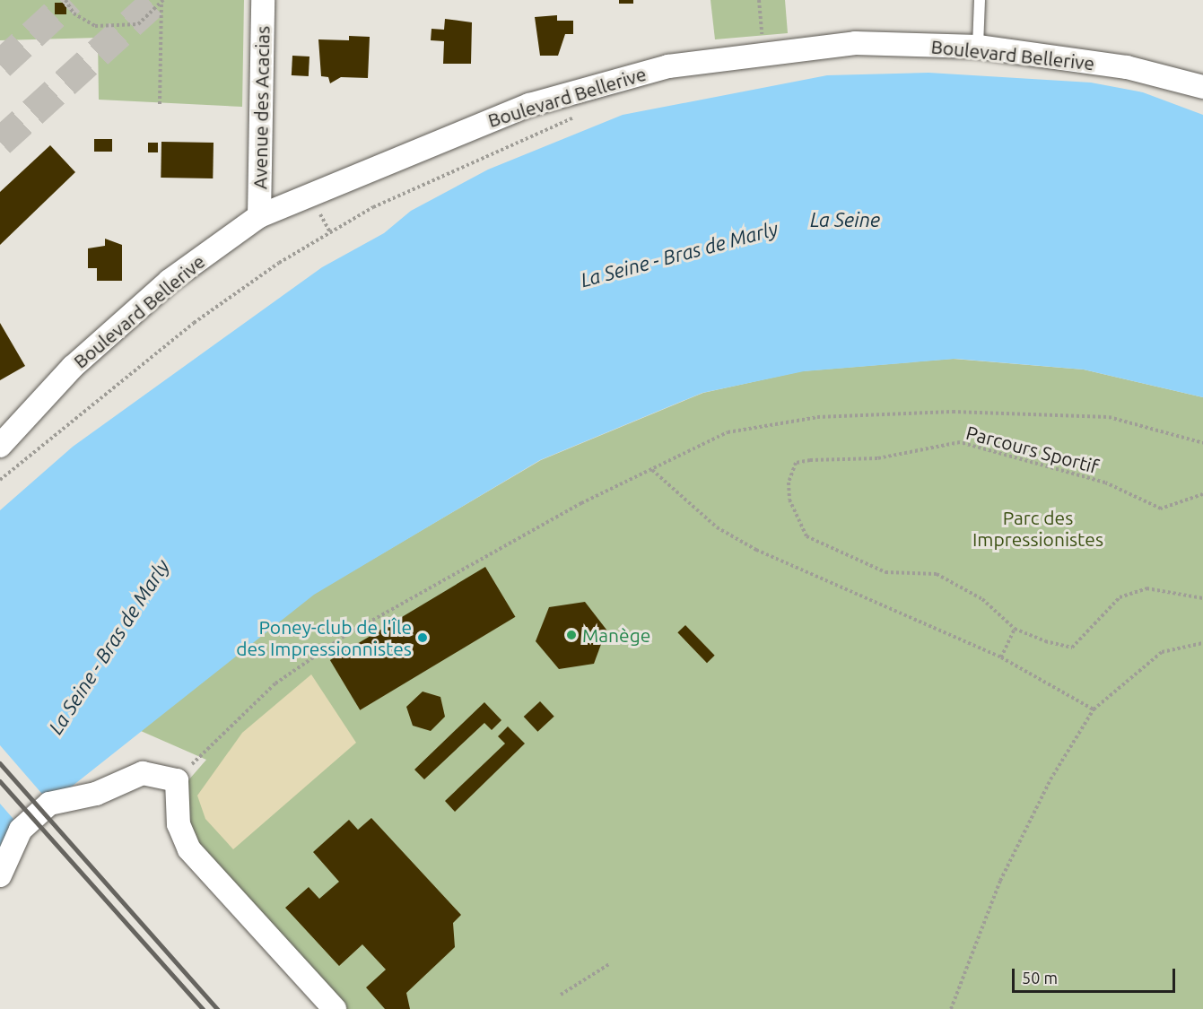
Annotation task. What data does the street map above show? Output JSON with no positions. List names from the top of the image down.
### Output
{
  "streets": {
    "street": ["Boulevard Bellerive", "Avenue des Acacias"],
    "path": ["Parcours Sportif"]
  },
  "crossings": [
    ["Boulevard Bellerive", "Avenue des Acacias"]
  ],
  "water": ["La Seine", "La Seine - Bras de Marly"],
  "parks": ["Parc des Impressionistes"],
  "places": ["Manège", "Poney-club de l'Île des Impressionnistes"],
  "scale_bar": "50 m"
}
